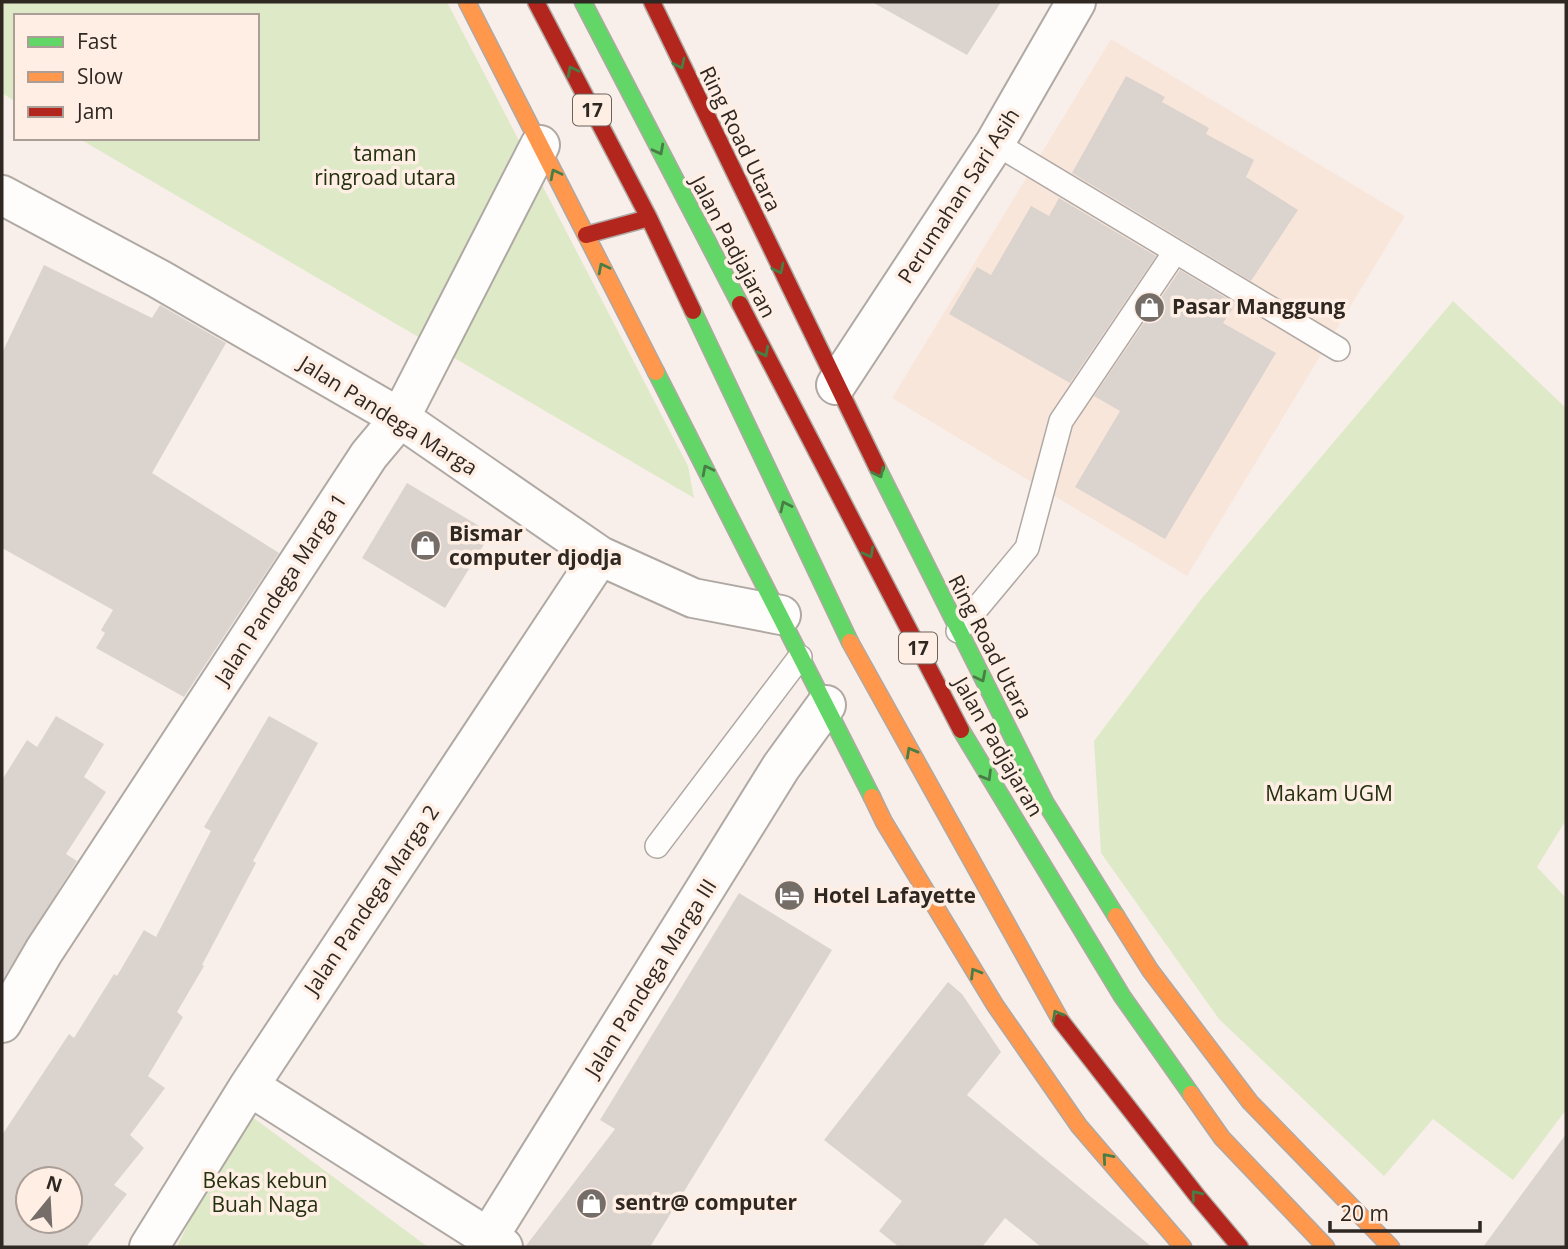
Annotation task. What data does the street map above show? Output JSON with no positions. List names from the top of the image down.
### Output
{
  "streets": {
    "main road": ["17", "Ring Road Utara", "Jalan Padjajaran"],
    "street": [
      "Perumahan Sari Asih",
      "Jalan Pandega Marga",
      "Jalan Pandega Marga 1",
      "Jalan Pandega Marga 2",
      "Jalan Pandega Marga III"
    ]
  },
  "crossings": [
    ["Ring Road Utara", "Perumahan Sari Asih"],
    ["Jalan Pandega Marga", "Jalan Pandega Marga 1"],
    ["Jalan Pandega Marga", "Jalan Pandega Marga 2"]
  ],
  "parks": ["taman ringroad utara", "Makam UGM", "Bekas kebun Buah Naga"],
  "places": {
    "shop": ["Pasar Manggung", "Bismar computer djodja", "sentr@ computer"],
    "hotel": ["Hotel Lafayette"]
  },
  "legend": ["Fast", "Slow", "Jam"],
  "scale_bar": "20 m",
  "north": "top"
}
